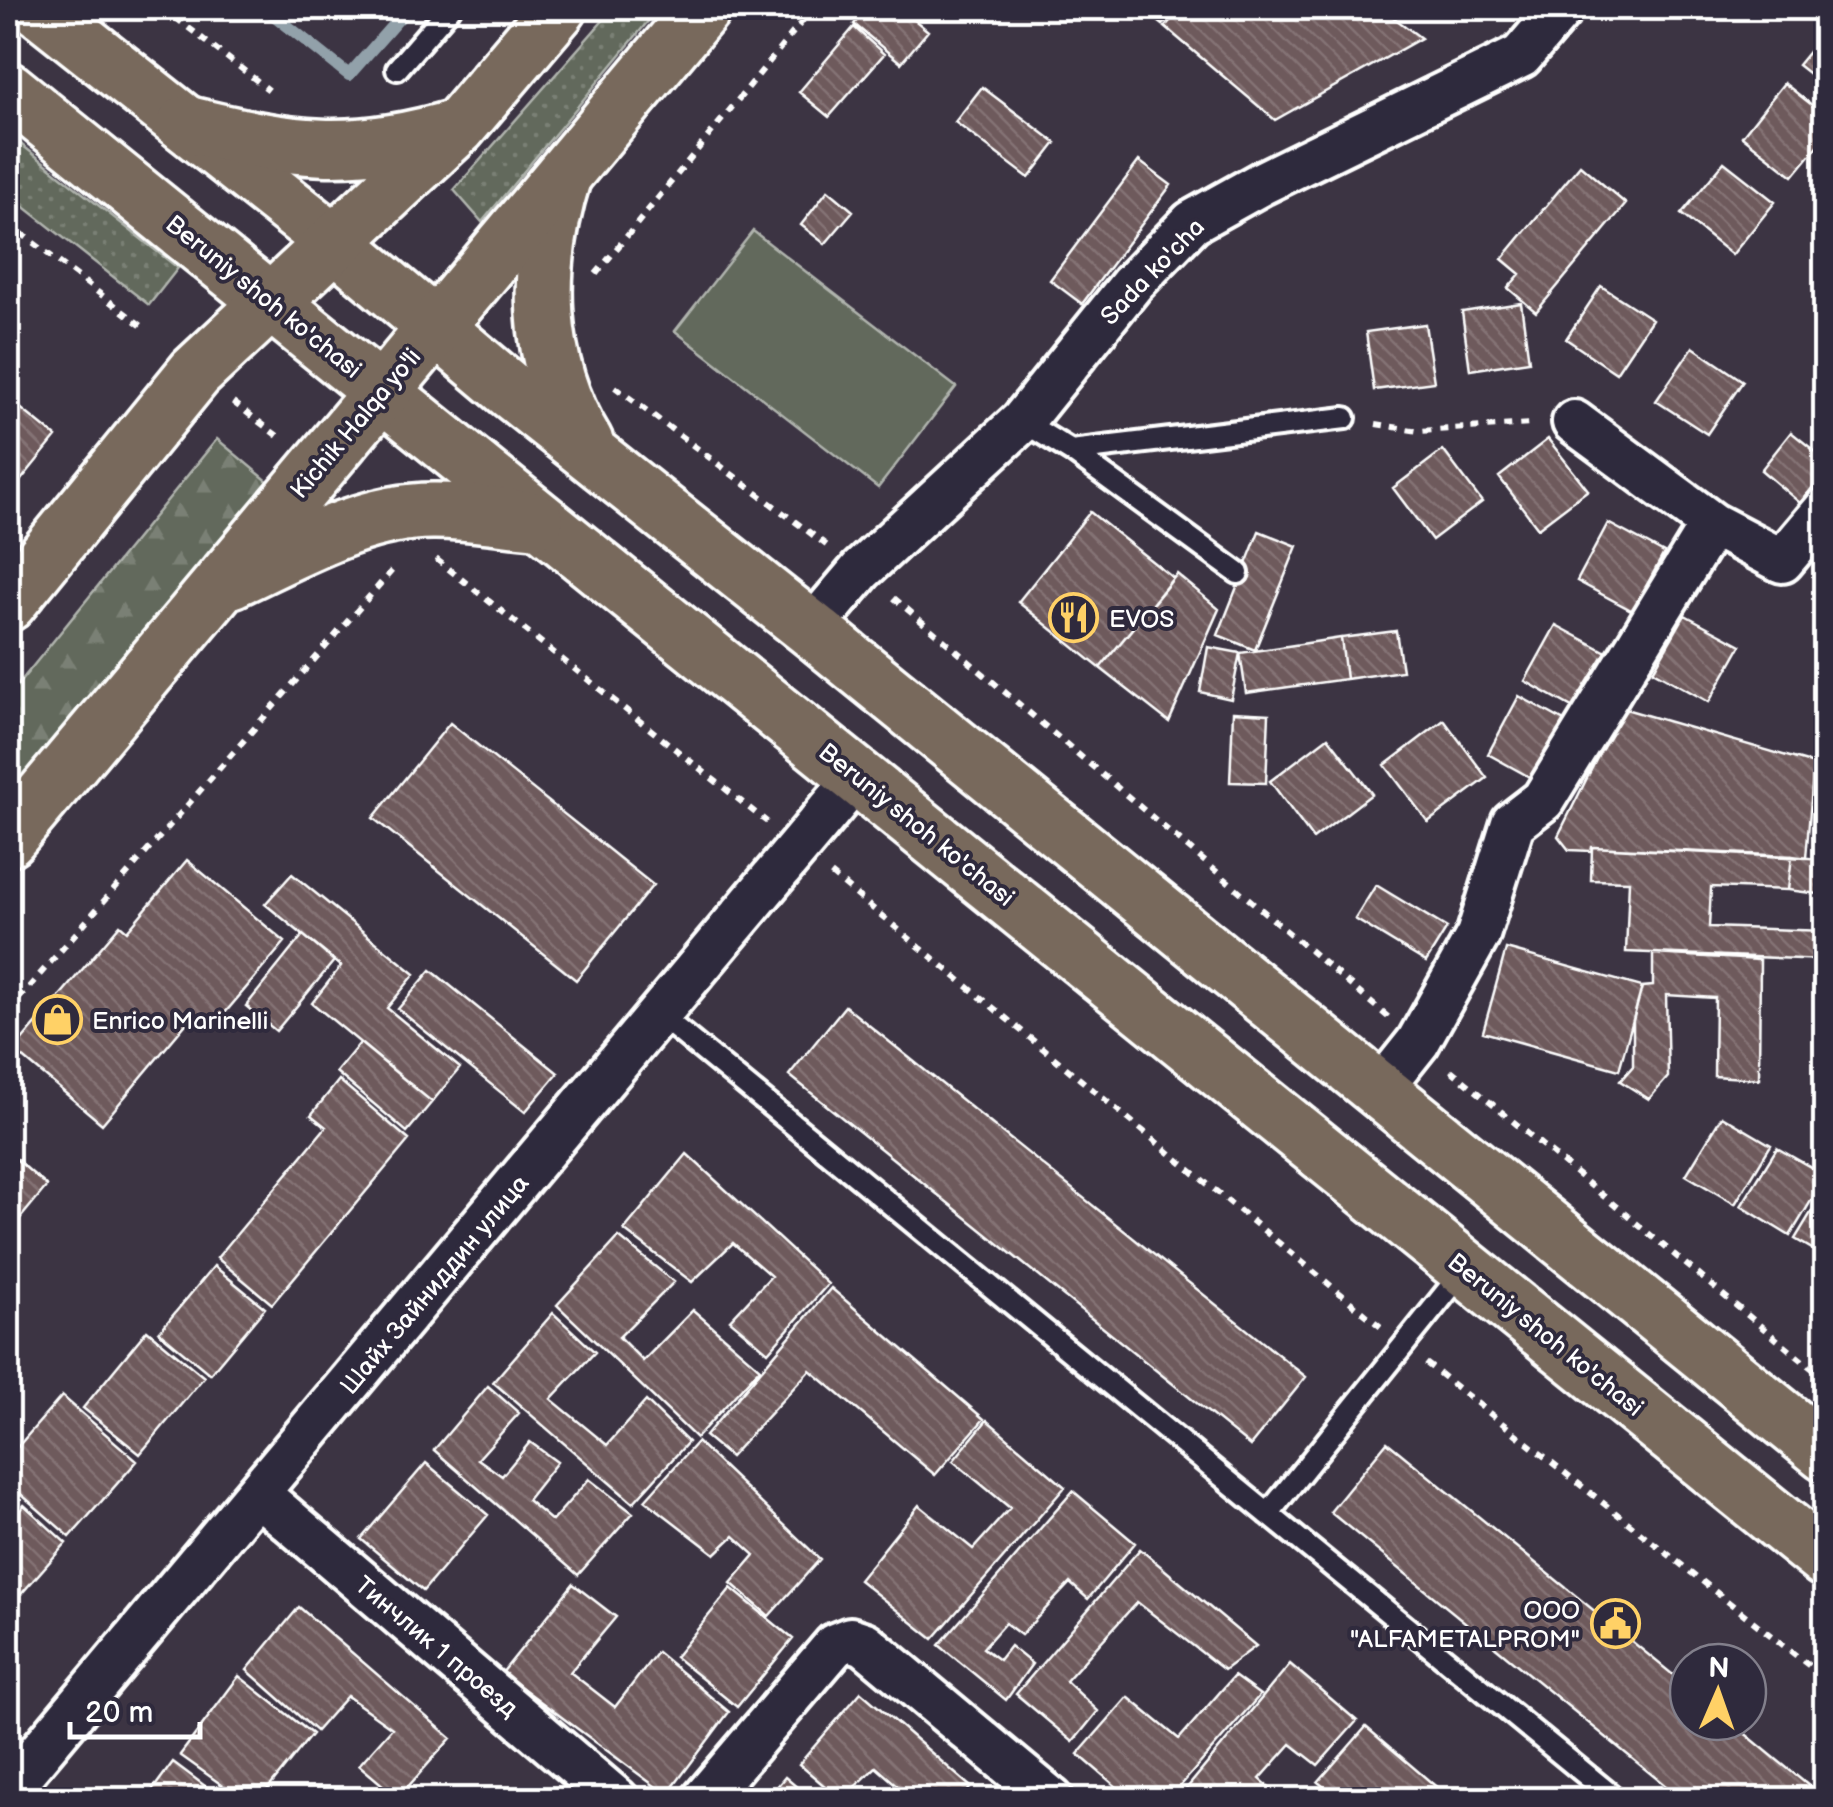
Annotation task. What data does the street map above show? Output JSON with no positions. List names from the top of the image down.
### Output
{
  "streets": {
    "main road": ["Beruniy shoh ko'chasi", "Kichik Halqa yo'li"],
    "street": ["Sada ko'cha", "Шайх Зайниддин улица", "Тинчлик 1 проезд"]
  },
  "crossings": [
    ["Beruniy shoh ko'chasi", "Kichik Halqa yo'li"],
    ["Beruniy shoh ko'chasi", "Шайх Зайниддин улица"],
    ["Шайх Зайниддин улица", "Тинчлик 1 проезд"]
  ],
  "places": {
    "restaurant": ["EVOS"],
    "shop": ["Enrico Marinelli"],
    "public building": ["OOO \"ALFAMETALPROM\""]
  },
  "scale_bar": "20 m",
  "north": "top"
}
